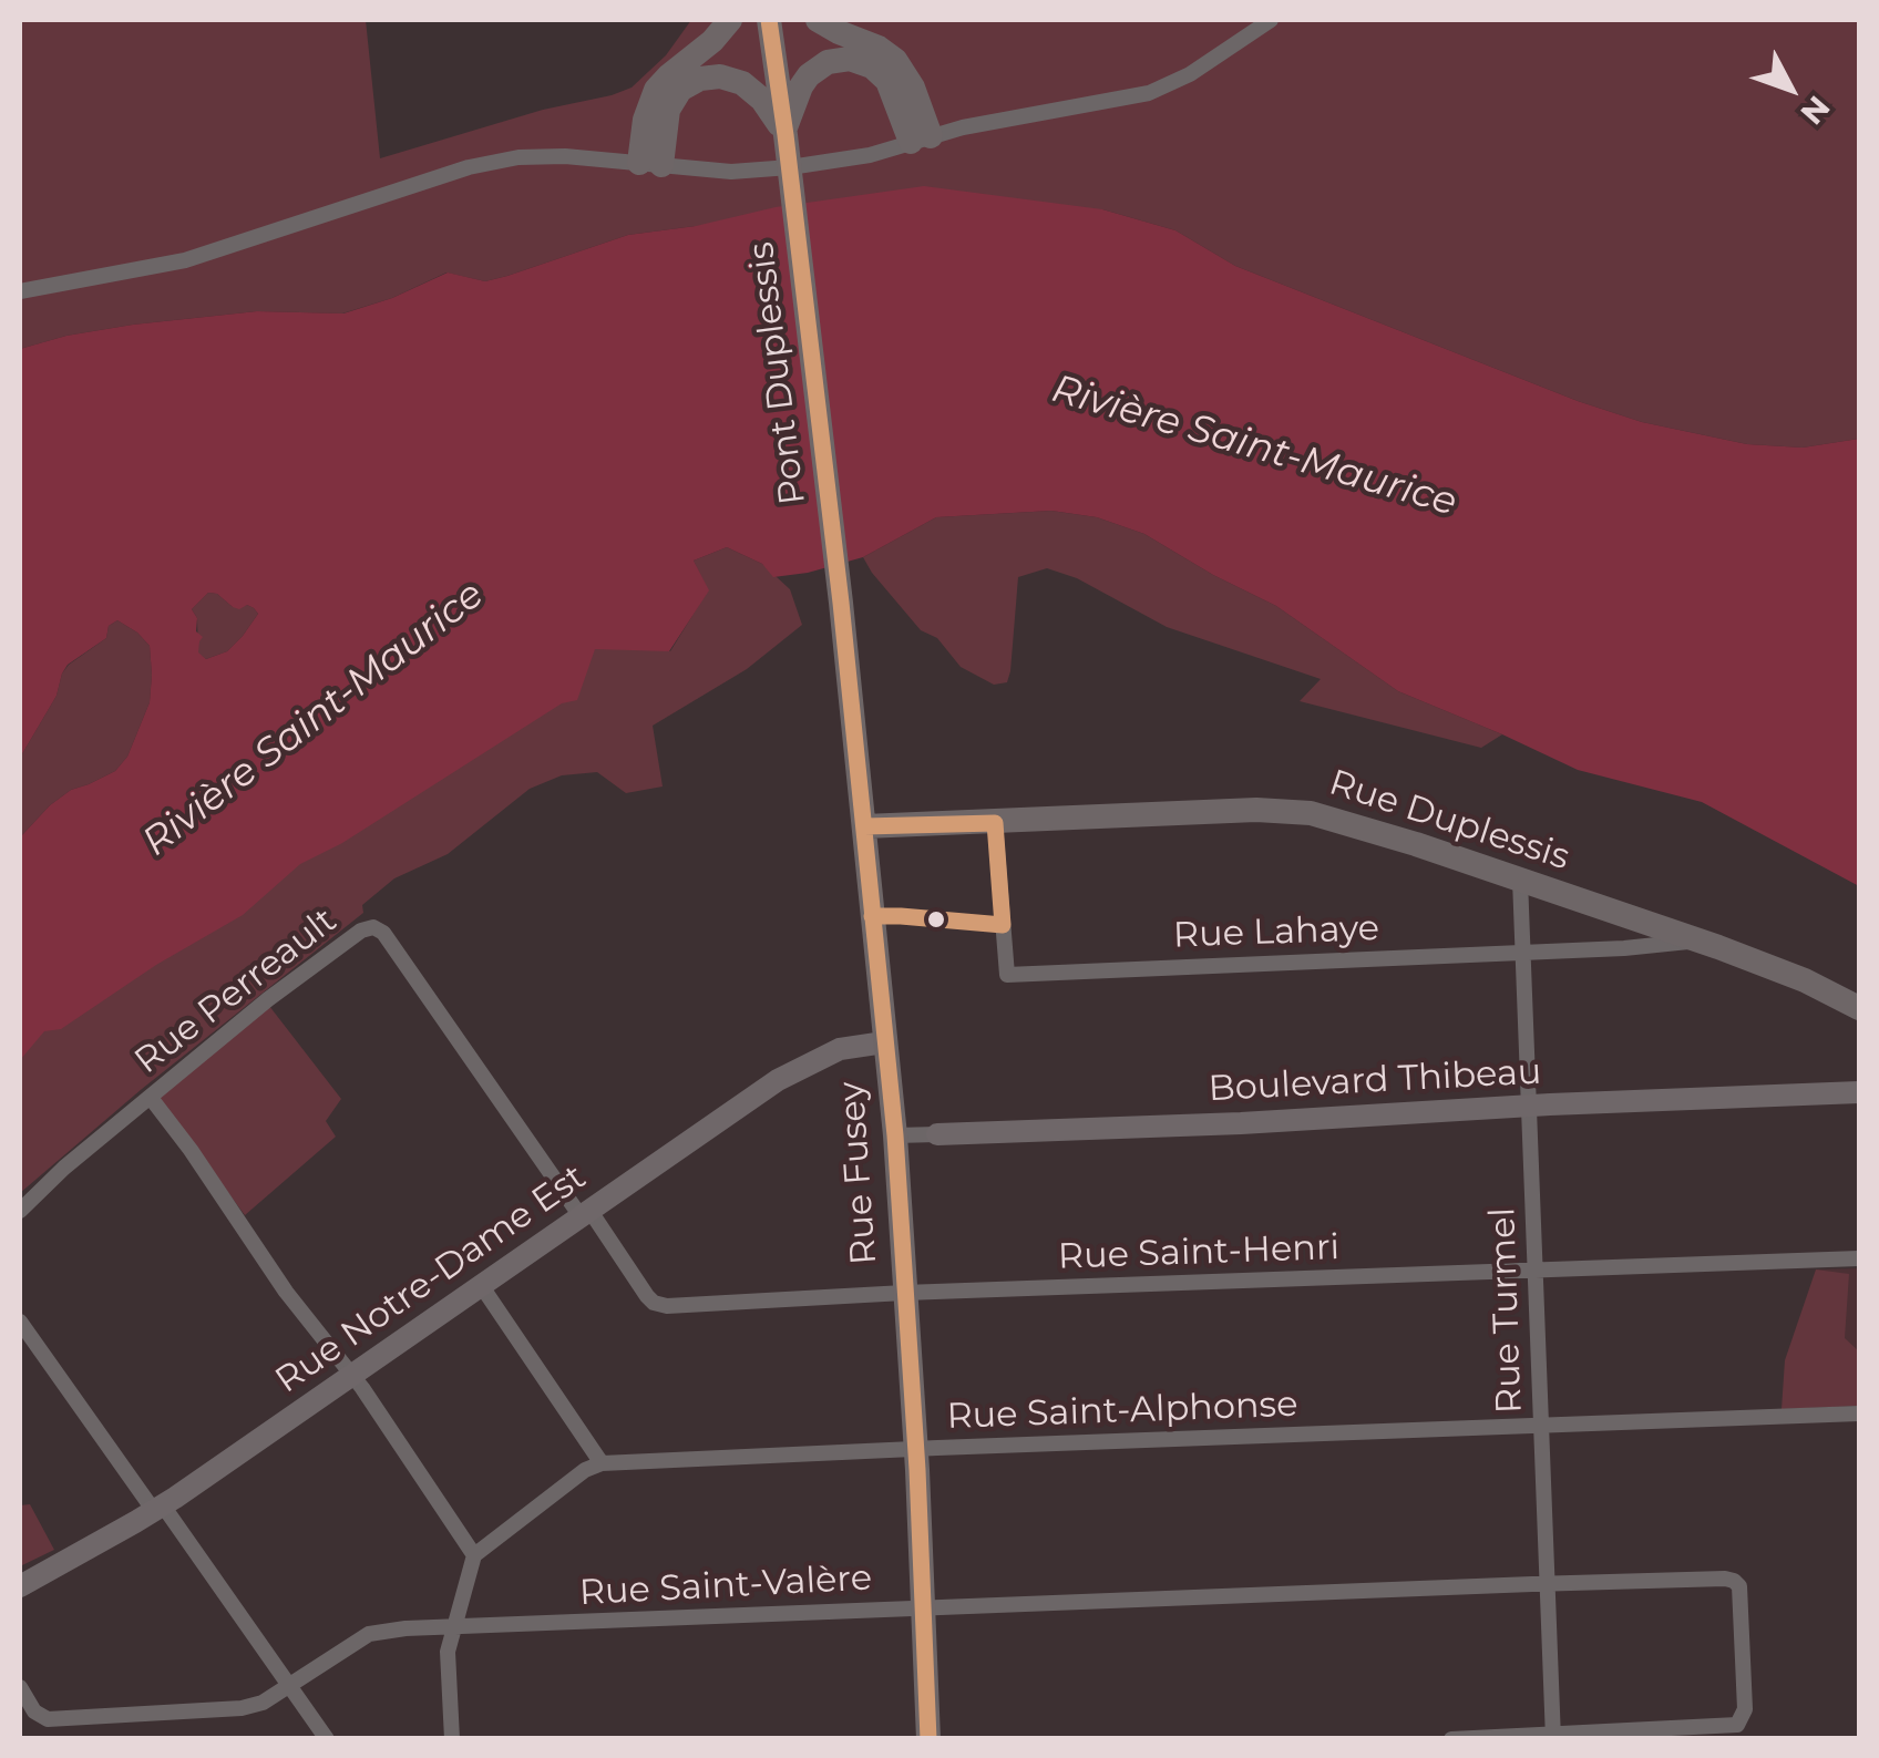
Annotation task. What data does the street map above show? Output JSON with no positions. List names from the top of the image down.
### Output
{
  "streets": {
    "main road": ["Pont Duplessis", "Rue Duplessis", "Rue Fusey"],
    "street": [
      "Rue Lahaye",
      "Rue Perreault",
      "Boulevard Thibeau",
      "Rue Saint-Henri",
      "Rue Notre-Dame Est",
      "Rue Turmel",
      "Rue Saint-Alphonse",
      "Rue Saint-Valère"
    ]
  },
  "crossings": [
    ["Pont Duplessis", "Rue Fusey"],
    ["Rue Duplessis", "Rue Lahaye"],
    ["Rue Duplessis", "Rue Fusey"],
    ["Rue Duplessis", "Rue Turmel"],
    ["Rue Lahaye", "Rue Turmel"],
    ["Rue Perreault", "Rue Saint-Henri"],
    ["Rue Perreault", "Rue Notre-Dame Est"],
    ["Boulevard Thibeau", "Rue Fusey"],
    ["Boulevard Thibeau", "Rue Turmel"],
    ["Rue Fusey", "Rue Saint-Henri"],
    ["Rue Fusey", "Rue Notre-Dame Est"],
    ["Rue Fusey", "Rue Saint-Alphonse"],
    ["Rue Fusey", "Rue Saint-Valère"],
    ["Rue Saint-Henri", "Rue Notre-Dame Est"],
    ["Rue Saint-Henri", "Rue Turmel"],
    ["Rue Turmel", "Rue Saint-Alphonse"],
    ["Rue Turmel", "Rue Saint-Valère"]
  ],
  "water": ["Rivière Saint-Maurice"],
  "north": "bottom right"
}
